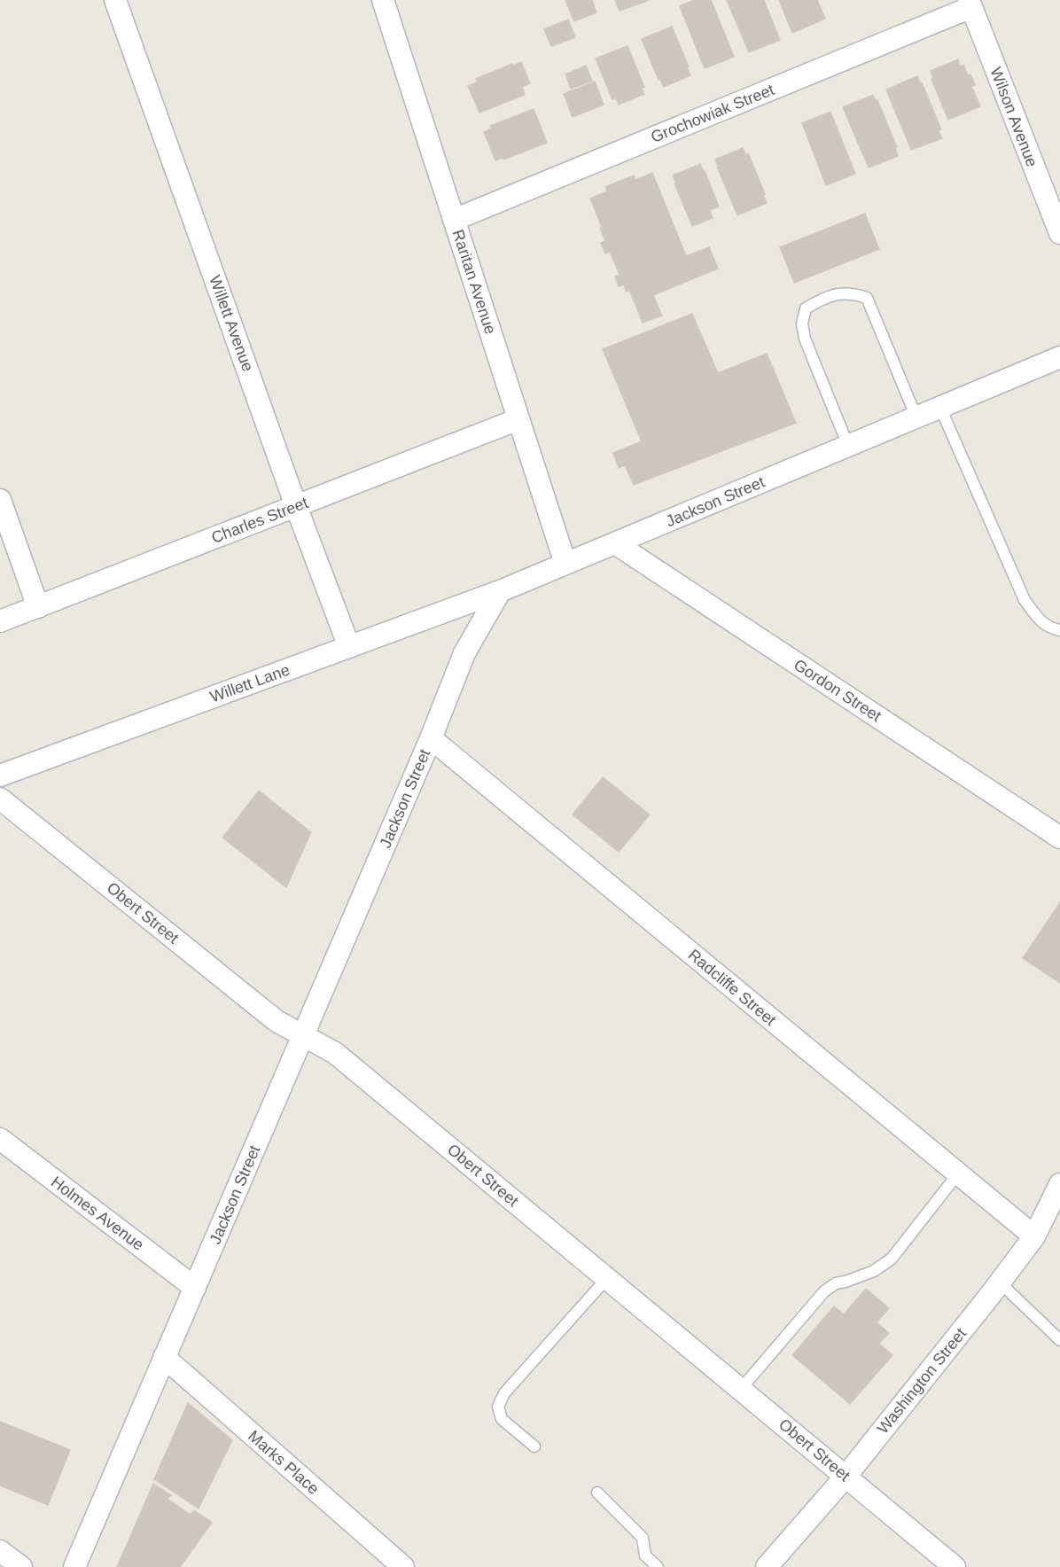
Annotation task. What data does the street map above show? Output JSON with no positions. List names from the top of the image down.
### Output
{
  "streets": {
    "street": [
      "Grochowiak Street",
      "Wilson Avenue",
      "Raritan Avenue",
      "Willett Avenue",
      "Jackson Street",
      "Charles Street",
      "Willett Lane",
      "Gordon Street",
      "Obert Street",
      "Radcliffe Street",
      "Holmes Avenue",
      "Washington Street",
      "Marks Place"
    ]
  },
  "crossings": [
    ["Grochowiak Street", "Wilson Avenue"],
    ["Grochowiak Street", "Raritan Avenue"],
    ["Raritan Avenue", "Jackson Street"],
    ["Raritan Avenue", "Charles Street"],
    ["Willett Avenue", "Charles Street"],
    ["Willett Avenue", "Willett Lane"],
    ["Jackson Street", "Willett Lane"],
    ["Jackson Street", "Gordon Street"],
    ["Jackson Street", "Obert Street"],
    ["Jackson Street", "Radcliffe Street"],
    ["Jackson Street", "Holmes Avenue"],
    ["Jackson Street", "Marks Place"],
    ["Obert Street", "Washington Street"],
    ["Radcliffe Street", "Washington Street"]
  ]
}
